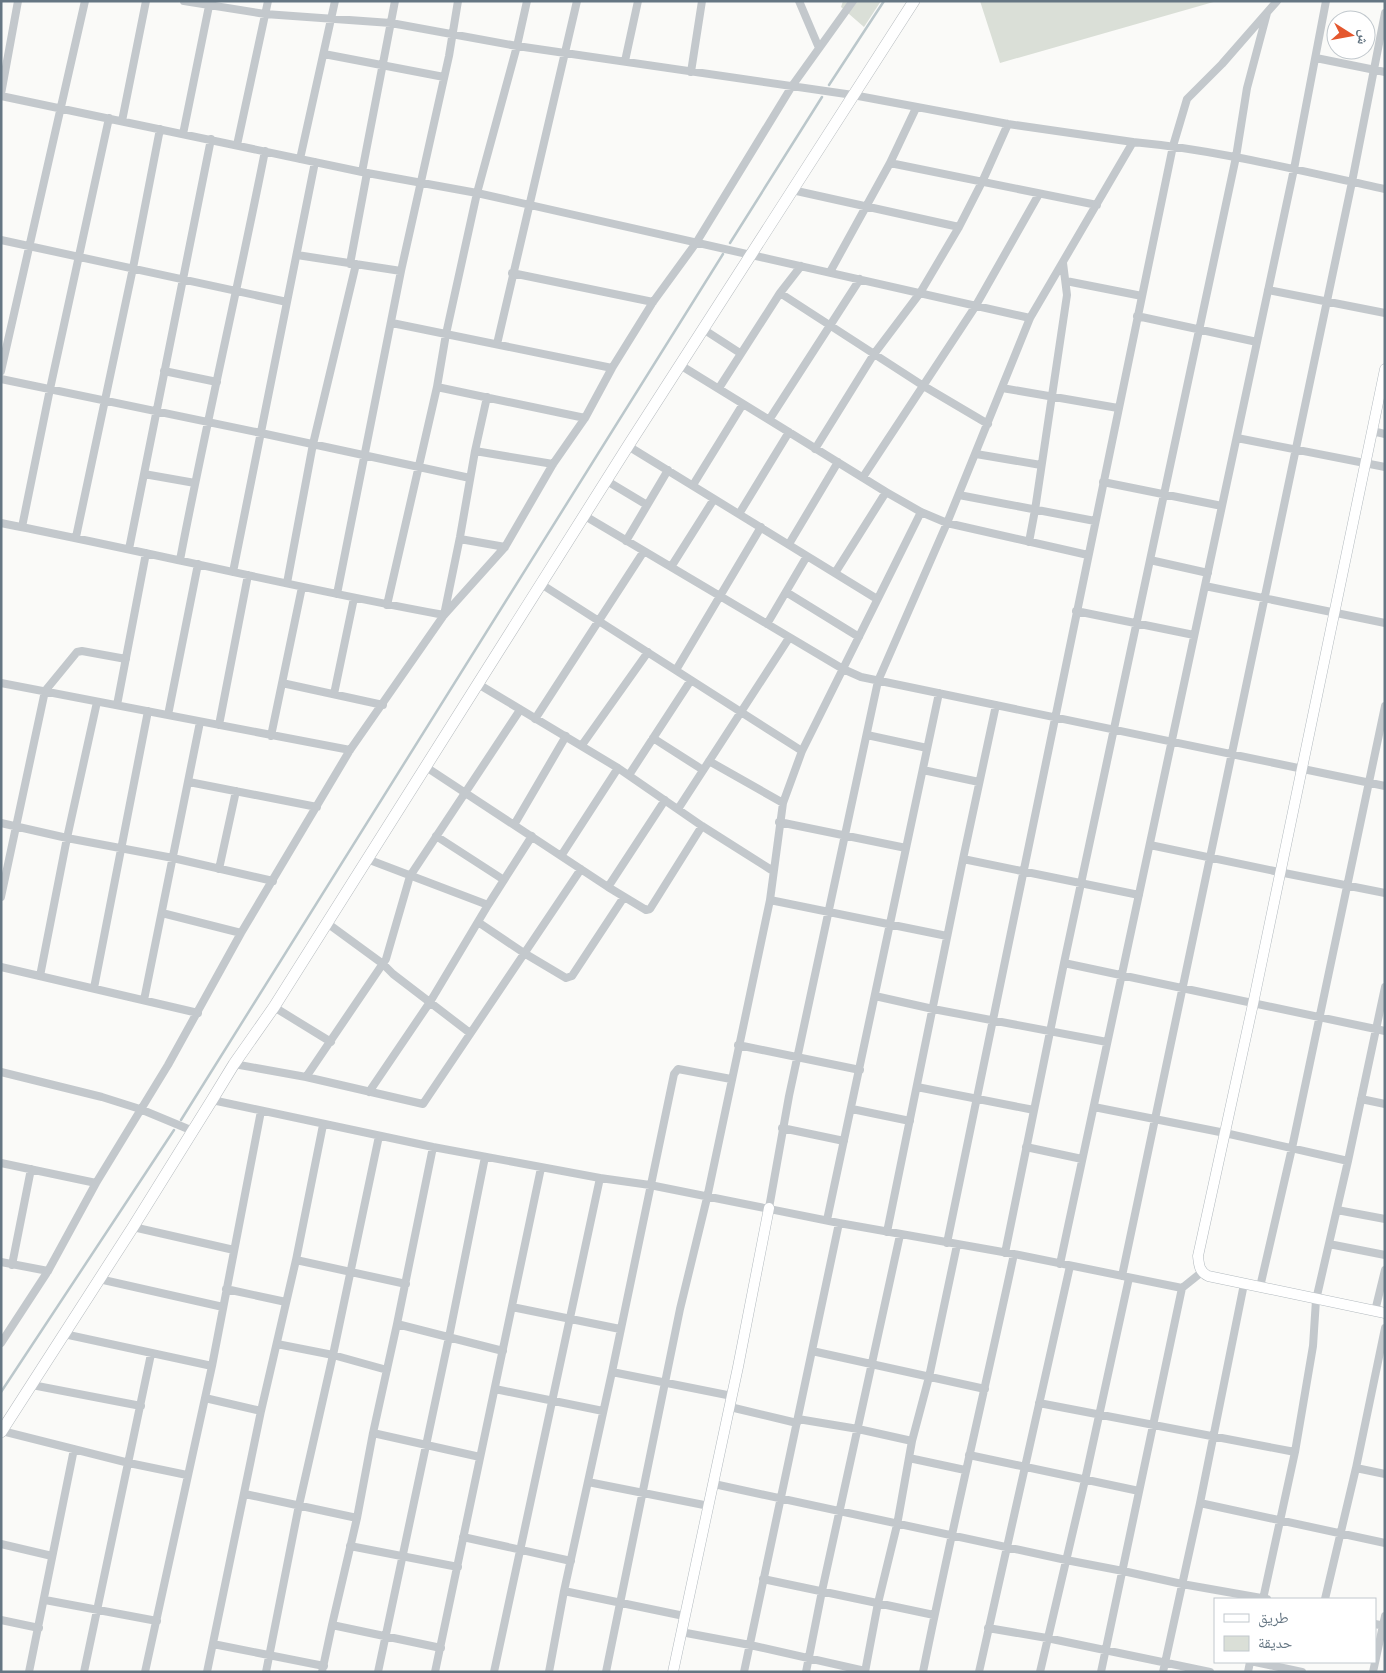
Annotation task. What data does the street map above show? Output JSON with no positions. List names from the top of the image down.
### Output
{
  "legend": ["طريق", "حديقة"],
  "north": "right"
}
